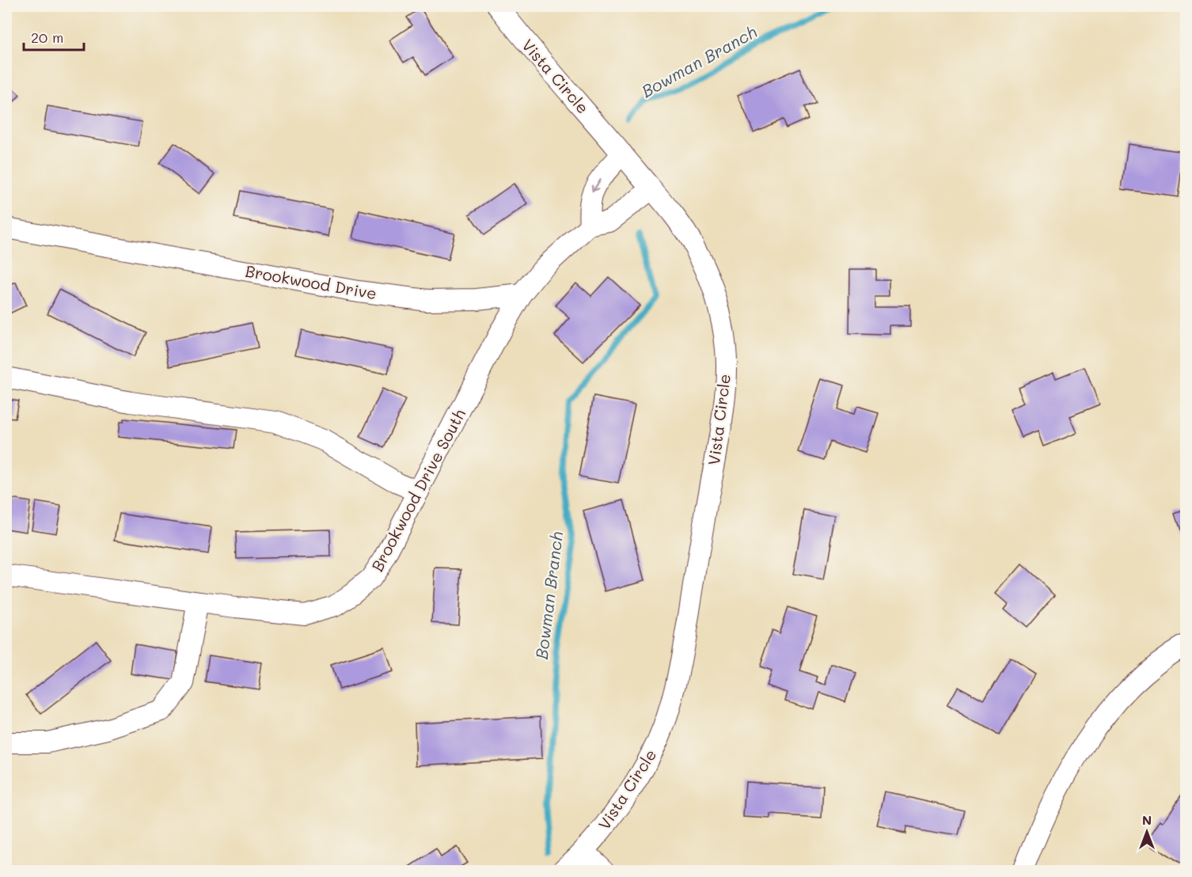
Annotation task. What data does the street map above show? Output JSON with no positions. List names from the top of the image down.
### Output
{
  "streets": {
    "street": ["Vista Circle", "Brookwood Drive", "Brookwood Drive South"]
  },
  "crossings": [
    ["Brookwood Drive", "Brookwood Drive South"]
  ],
  "water": ["Bowman Branch"],
  "scale_bar": "20 m",
  "north": "top"
}
